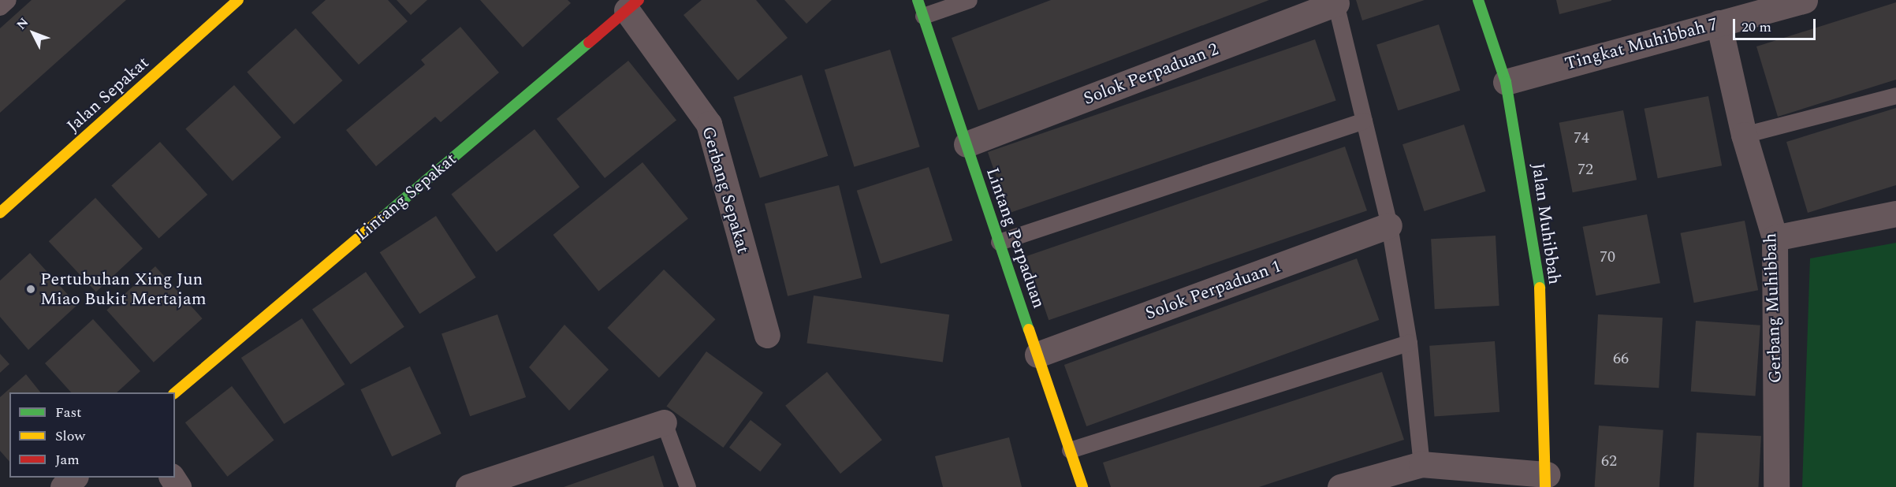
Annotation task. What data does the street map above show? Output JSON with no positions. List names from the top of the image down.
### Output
{
  "streets": {
    "street": [
      "Tingkat Muhibbah 7",
      "Solok Perpaduan 2",
      "Jalan Sepakat",
      "Gerbang Sepakat",
      "Lintang Sepakat",
      "Jalan Muhibbah",
      "Lintang Perpaduan",
      "Solok Perpaduan 1",
      "Gerbang Muhibbah"
    ]
  },
  "crossings": [
    ["Tingkat Muhibbah 7", "Jalan Muhibbah"],
    ["Tingkat Muhibbah 7", "Gerbang Muhibbah"],
    ["Solok Perpaduan 2", "Lintang Perpaduan"],
    ["Gerbang Sepakat", "Lintang Sepakat"],
    ["Lintang Perpaduan", "Solok Perpaduan 1"]
  ],
  "places": ["Pertubuhan Xing Jun Miao Bukit Mertajam"],
  "house_numbers": [
    "74",
    "72",
    "70",
    "66",
    "62"
  ],
  "legend": ["Fast", "Slow", "Jam"],
  "scale_bar": "20 m",
  "north": "top left"
}
